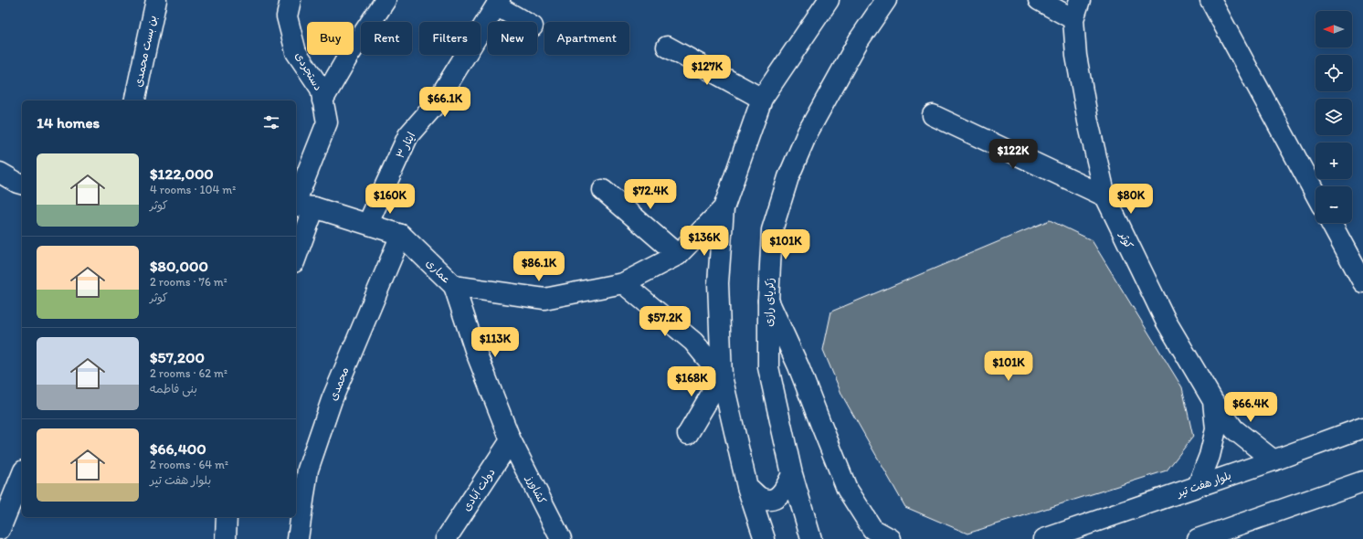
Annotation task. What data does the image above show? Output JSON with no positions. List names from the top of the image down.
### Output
{
  "streets": {
    "street": [
      "بن بست محمدی",
      "دستجردی",
      "ایثار ۳",
      "کوثر",
      "عماری",
      "زکریای رازی",
      "محمدی",
      "بلوار هفت تیر",
      "دولت آبادی",
      "کشاورز"
    ]
  },
  "crossings": [
    ["ایثار ۳", "عماری"],
    ["کوثر", "بلوار هفت تیر"],
    ["عماری", "محمدی"],
    ["عماری", "دولت آبادی"],
    ["عماری", "کشاورز"],
    ["دولت آبادی", "کشاورز"]
  ],
  "north": "left",
  "page": {
    "map_buttons": ["+", "−"],
    "chip": [
      "Buy",
      "Rent",
      "Filters",
      "New",
      "Apartment"
    ],
    "price": [
      "$127K",
      "$66.1K",
      "$122K",
      "$72.4K",
      "$160K",
      "$80K",
      "$136K",
      "$101K",
      "$86.1K",
      "$57.2K",
      "$113K",
      "$101K",
      "$168K",
      "$66.4K"
    ],
    "heading": "14 homes",
    "list": [
      {
        "name": "$122,000",
        "note": "4 rooms · 104 m² · کوثر"
      },
      {
        "name": "$80,000",
        "note": "2 rooms · 76 m² · کوثر"
      },
      {
        "name": "$57,200",
        "note": "2 rooms · 62 m² · بنی فاطمه"
      },
      {
        "name": "$66,400",
        "note": "2 rooms · 64 m² · بلوار هفت تیر"
      }
    ]
  }
}
